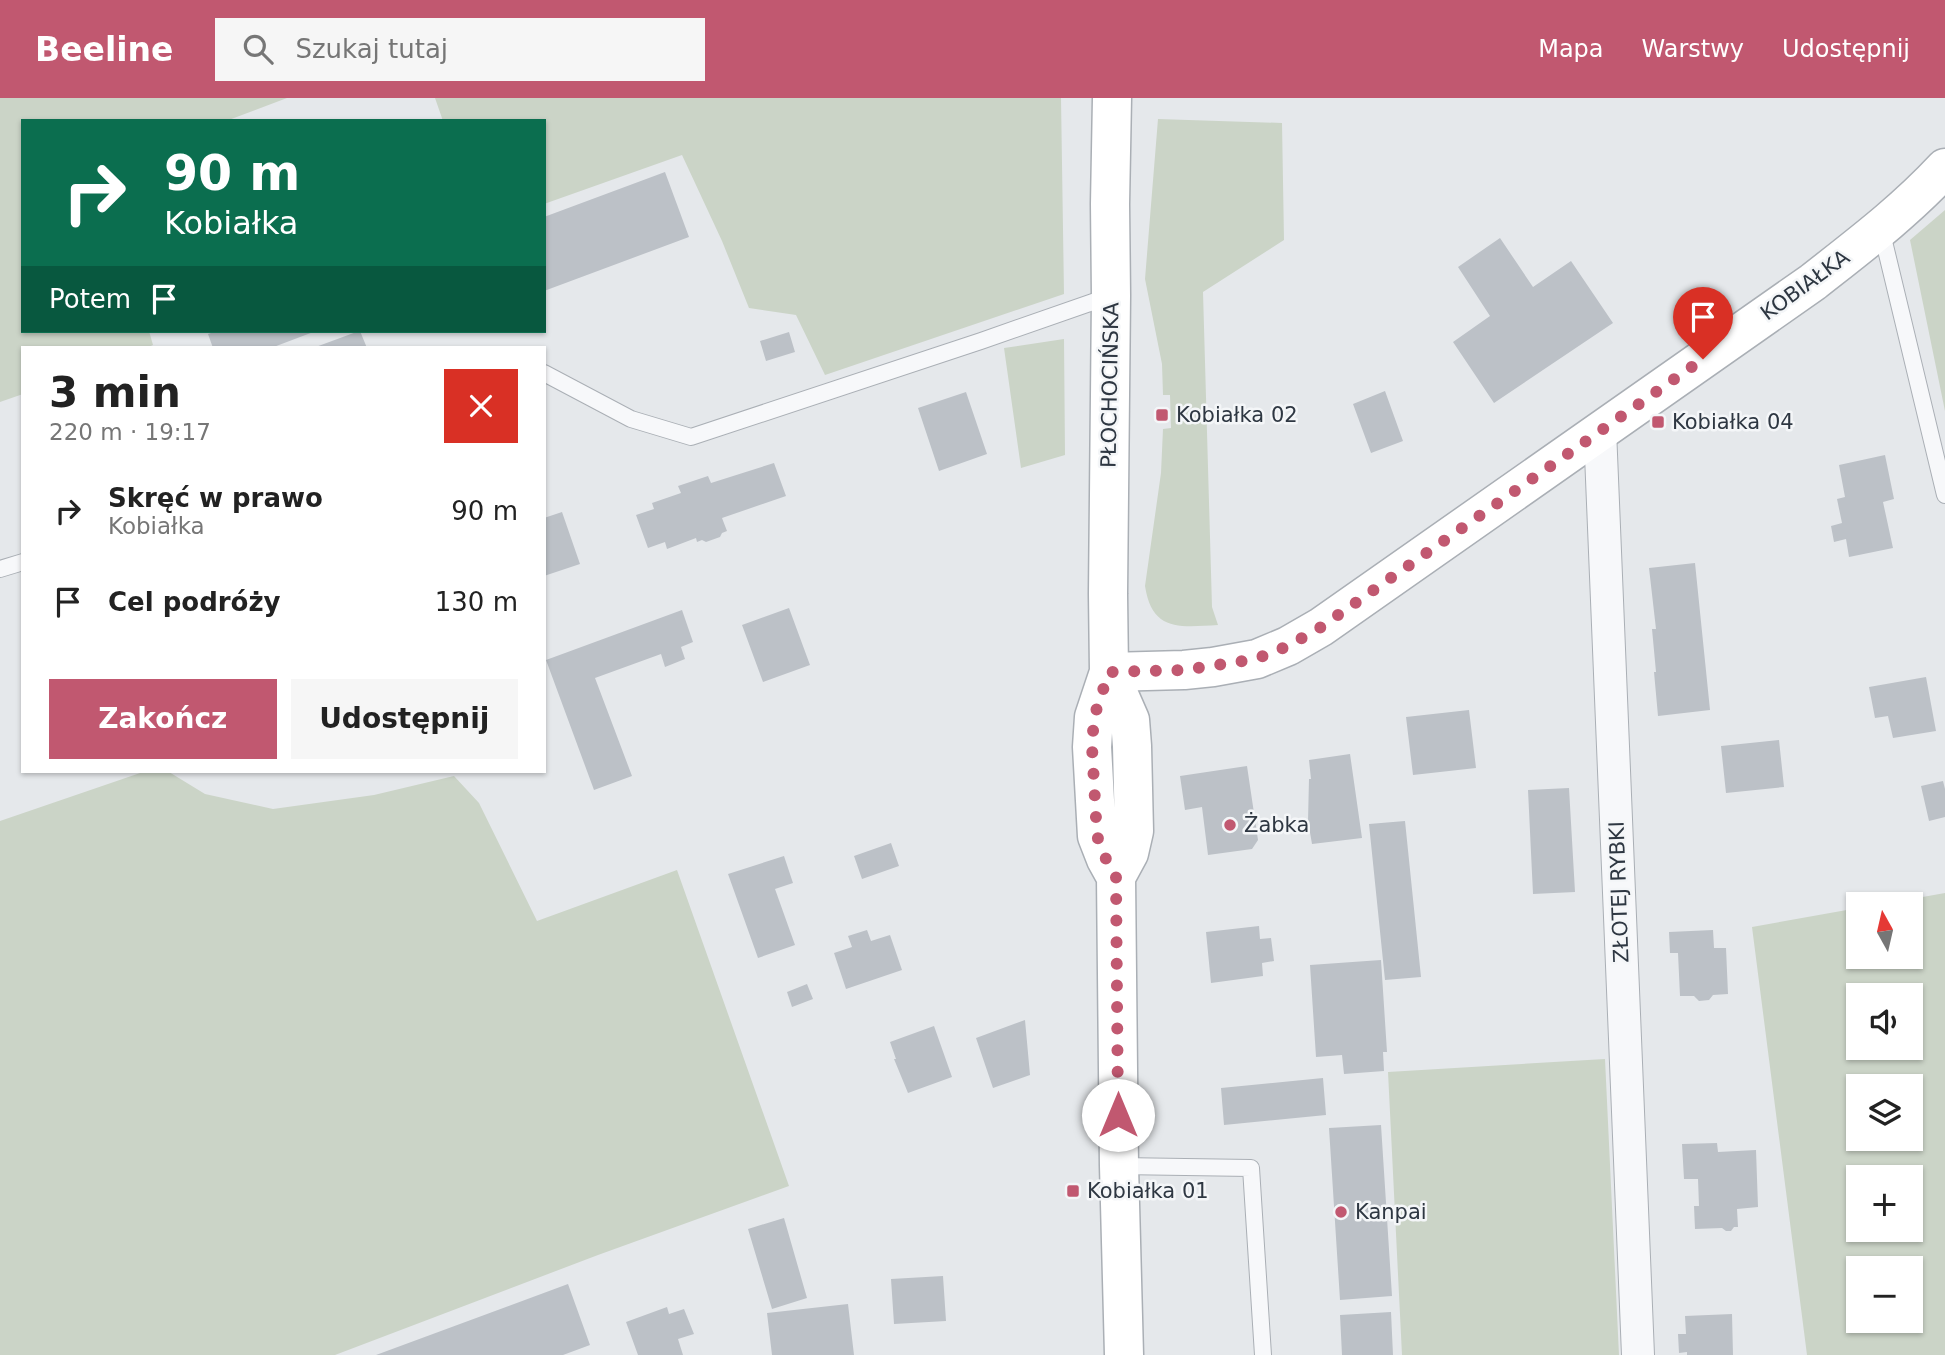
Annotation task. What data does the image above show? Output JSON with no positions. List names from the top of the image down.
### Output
{
  "streets": {
    "main road": ["KOBIAŁKA", "PŁOCHOCIŃSKA"],
    "street": ["ZŁOTEJ RYBKI"]
  },
  "crossings": [
    ["KOBIAŁKA", "PŁOCHOCIŃSKA"],
    ["KOBIAŁKA", "ZŁOTEJ RYBKI"]
  ],
  "places": {
    "transit": ["Kobiałka 02", "Kobiałka 04", "Kobiałka 01"],
    "other": ["Żabka", "Kanpai"]
  },
  "north": "top",
  "page": {
    "header": "Beeline",
    "search": "Szukaj tutaj",
    "nav": ["Mapa", "Warstwy", "Udostępnij"],
    "turn": ["90 m", "Kobiałka"],
    "then": "Potem",
    "heading": ["3 min", "220 m · 19:17"],
    "list": [
      {
        "name": "Skręć w prawo",
        "note": "Kobiałka",
        "value": "90 m"
      },
      {
        "name": "Cel podróży",
        "value": "130 m"
      }
    ],
    "buttons": ["Zakończ", "Udostępnij"],
    "map_buttons": ["+", "−"]
  }
}
